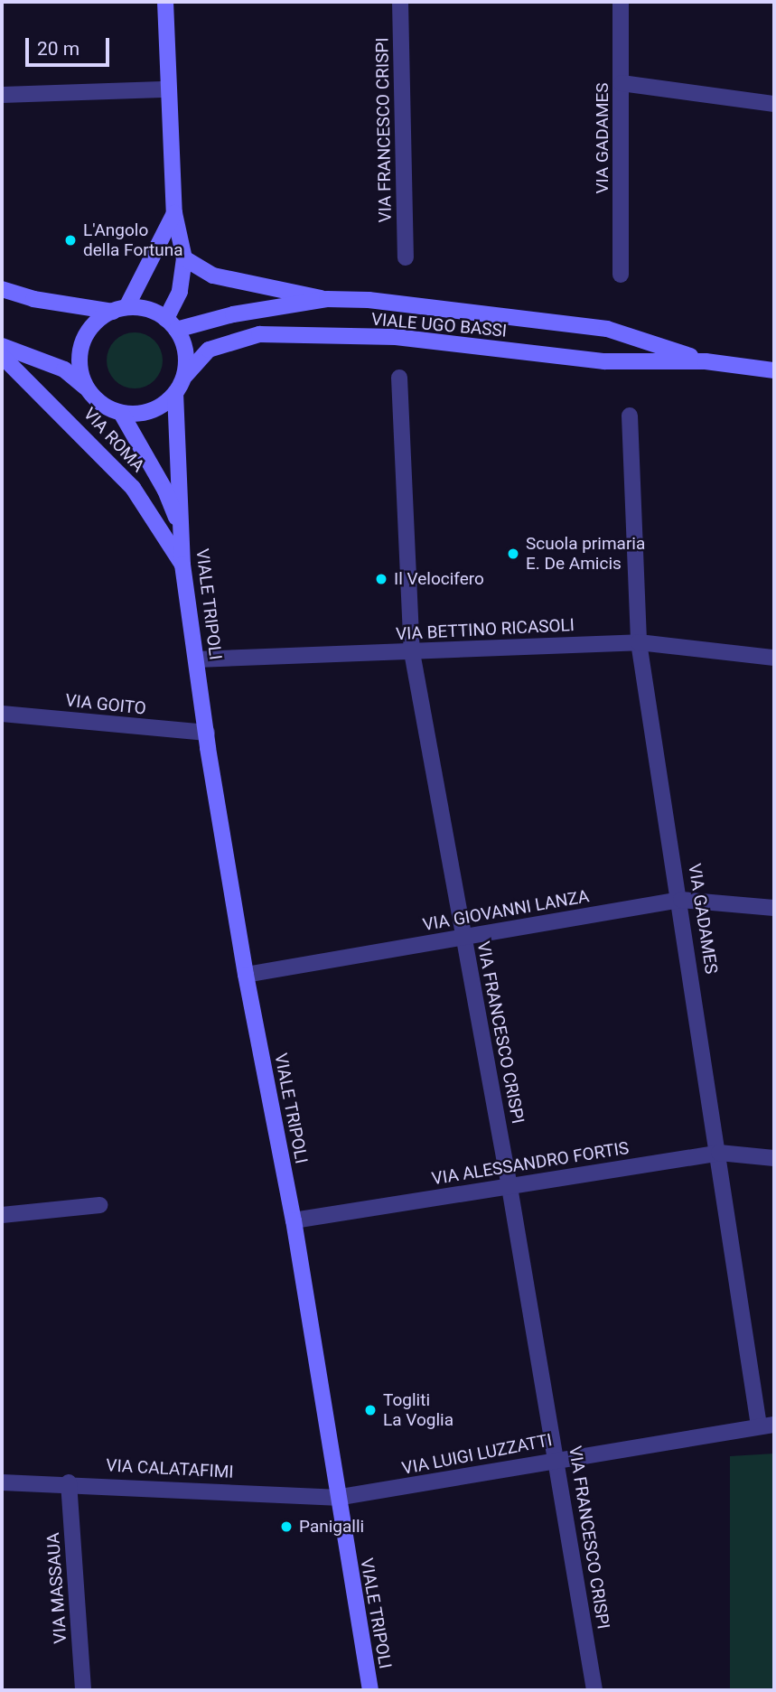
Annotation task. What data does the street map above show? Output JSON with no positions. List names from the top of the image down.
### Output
{
  "streets": {
    "street": [
      "VIA FRANCESCO CRISPI",
      "VIA GADAMES",
      "VIALE UGO BASSI",
      "VIA ROMA",
      "VIALE TRIPOLI",
      "VIA BETTINO RICASOLI",
      "VIA GOITO",
      "VIA GIOVANNI LANZA",
      "VIA ALESSANDRO FORTIS",
      "VIA LUIGI LUZZATTI",
      "VIA CALATAFIMI",
      "VIA MASSAUA"
    ]
  },
  "crossings": [
    ["VIA FRANCESCO CRISPI", "VIA BETTINO RICASOLI"],
    ["VIA FRANCESCO CRISPI", "VIA GIOVANNI LANZA"],
    ["VIA FRANCESCO CRISPI", "VIA ALESSANDRO FORTIS"],
    ["VIA FRANCESCO CRISPI", "VIA LUIGI LUZZATTI"],
    ["VIA GADAMES", "VIA BETTINO RICASOLI"],
    ["VIA GADAMES", "VIA GIOVANNI LANZA"],
    ["VIA GADAMES", "VIA ALESSANDRO FORTIS"],
    ["VIA GADAMES", "VIA LUIGI LUZZATTI"],
    ["VIALE UGO BASSI", "VIA ROMA"],
    ["VIALE UGO BASSI", "VIALE TRIPOLI"],
    ["VIA ROMA", "VIALE TRIPOLI"],
    ["VIALE TRIPOLI", "VIA BETTINO RICASOLI"],
    ["VIALE TRIPOLI", "VIA GOITO"],
    ["VIALE TRIPOLI", "VIA GIOVANNI LANZA"],
    ["VIALE TRIPOLI", "VIA ALESSANDRO FORTIS"],
    ["VIALE TRIPOLI", "VIA LUIGI LUZZATTI"],
    ["VIALE TRIPOLI", "VIA CALATAFIMI"],
    ["VIA LUIGI LUZZATTI", "VIA CALATAFIMI"],
    ["VIA CALATAFIMI", "VIA MASSAUA"]
  ],
  "places": [
    "L'Angolo della Fortuna",
    "Scuola primaria E. De Amicis",
    "Il Velocifero",
    "Togliti La Voglia",
    "Panigalli"
  ],
  "scale_bar": "20 m"
}
